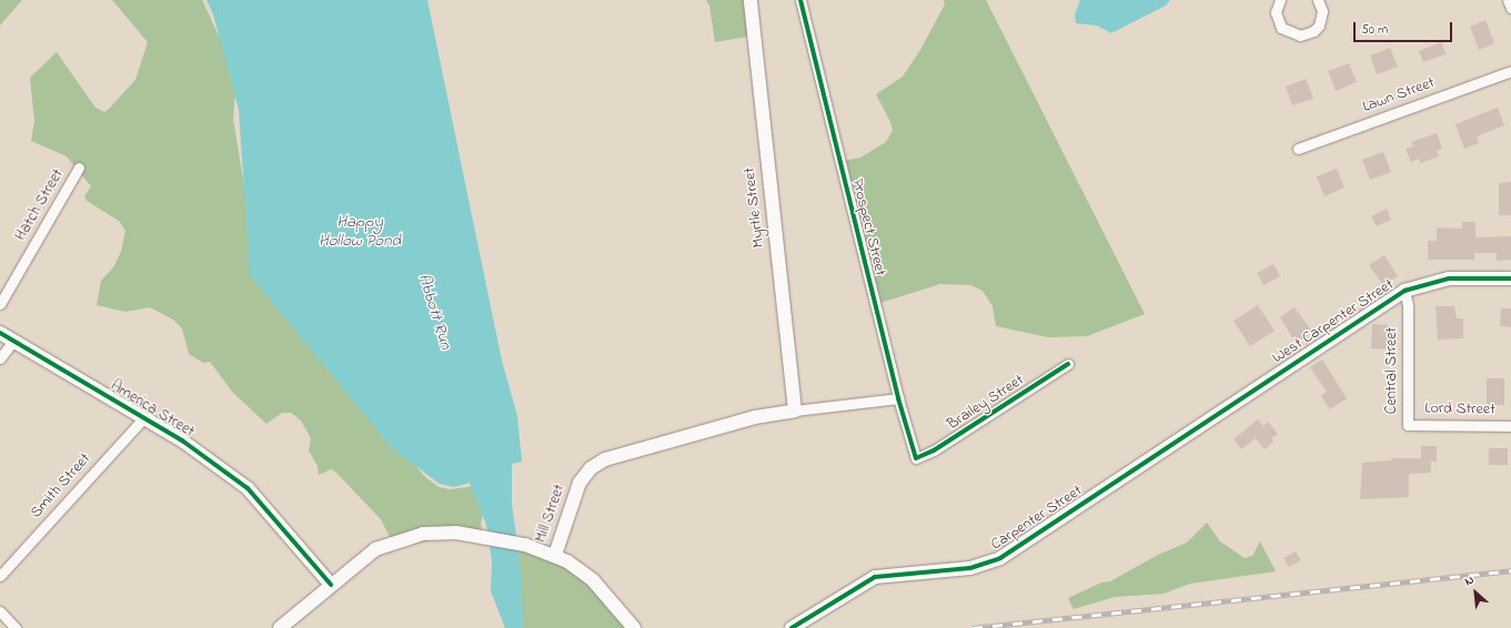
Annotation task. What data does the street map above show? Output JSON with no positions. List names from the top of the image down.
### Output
{
  "streets": {
    "street": [
      "Lawn Street",
      "Hatch Street",
      "Myrtle Street",
      "Prospect Street",
      "West Carpenter Street",
      "Central Street",
      "Brailey Street",
      "America Street",
      "Lord Street",
      "Smith Street",
      "Mill Street",
      "Carpenter Street"
    ]
  },
  "crossings": [
    ["Myrtle Street", "Mill Street"],
    ["Prospect Street", "Brailey Street"],
    ["Prospect Street", "Mill Street"],
    ["West Carpenter Street", "Central Street"],
    ["West Carpenter Street", "Carpenter Street"],
    ["Central Street", "Lord Street"],
    ["America Street", "Smith Street"],
    ["America Street", "Mill Street"]
  ],
  "water": ["Happy Hollow Pond", "Abbott Run"],
  "scale_bar": "50 m",
  "north": "top left"
}
